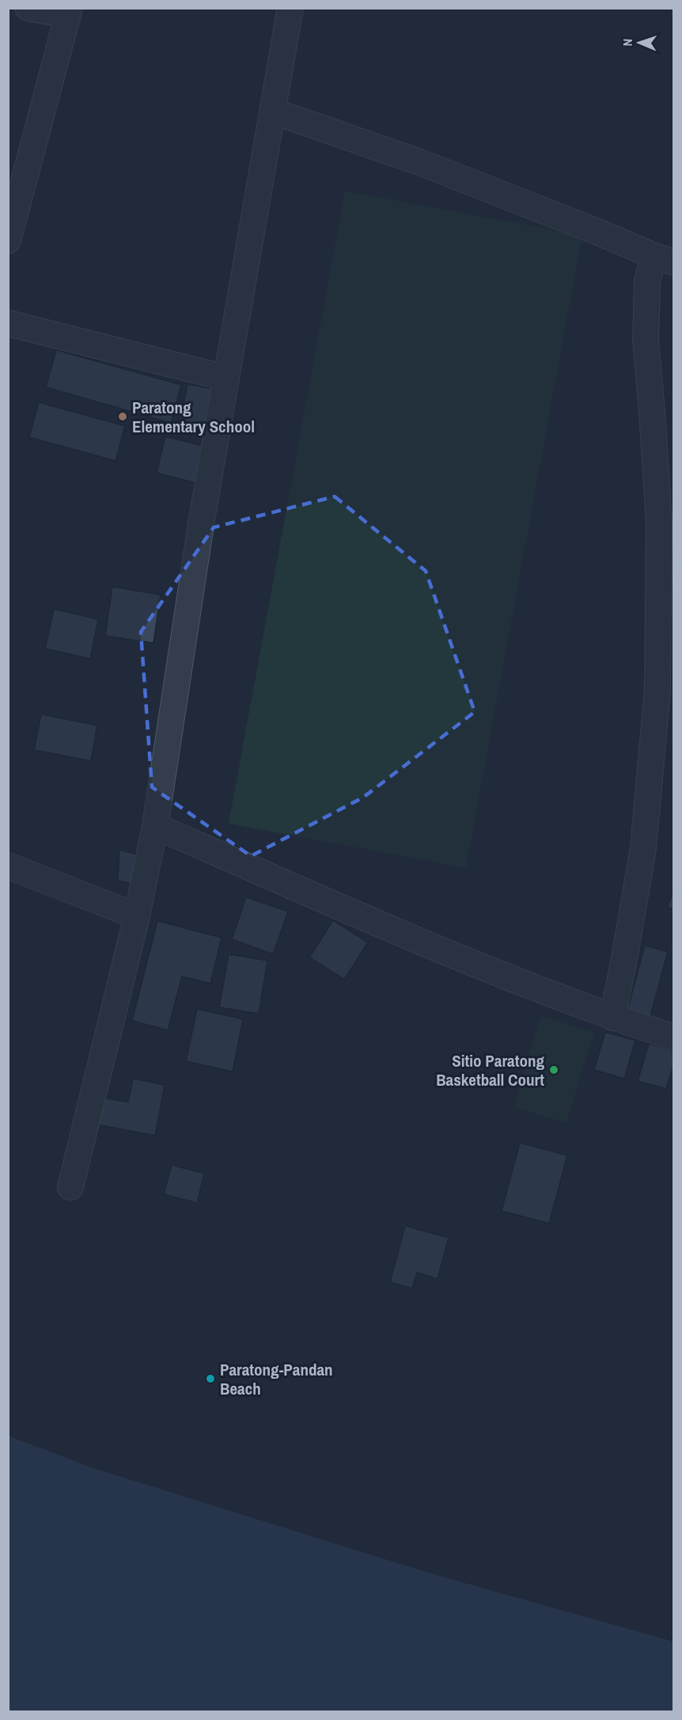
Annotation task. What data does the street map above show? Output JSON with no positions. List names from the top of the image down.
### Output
{
  "places": ["Paratong Elementary School", "Sitio Paratong Basketball Court", "Paratong-Pandan Beach"],
  "north": "left"
}
